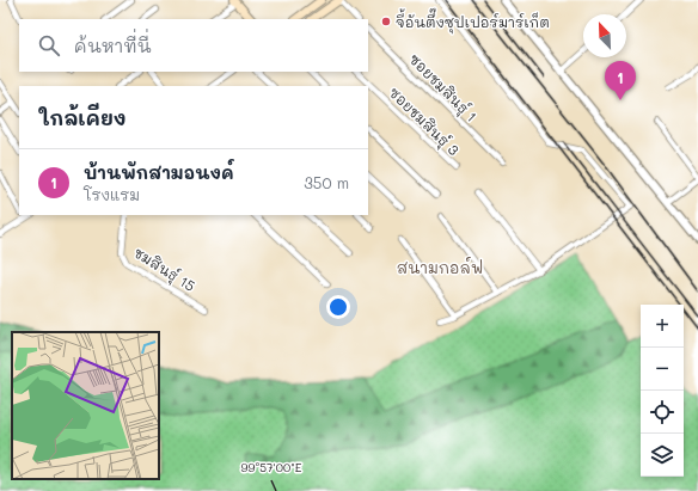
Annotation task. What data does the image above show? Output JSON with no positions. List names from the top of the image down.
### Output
{
  "streets": {
    "street": ["ซอยชมสินธุ์ 1", "ซอยชมสินธุ์ 3", "ชมสินธุ์ 15"]
  },
  "districts": ["สนามกอล์ฟ"],
  "places": ["จี้อันตึ๊งซุปเปอร์มาร์เก็ต"],
  "north": "top left",
  "page": {
    "search": "ค้นหาที่นี่",
    "pins": "1",
    "heading": "ใกล้เคียง",
    "list": [
      {
        "mark": "1",
        "name": "บ้านพักสามอนงค์",
        "note": "โรงแรม",
        "value": "350 m"
      }
    ],
    "map_buttons": ["+", "−"]
  },
  "coordinates": ["99°57'00\"E"]
}
